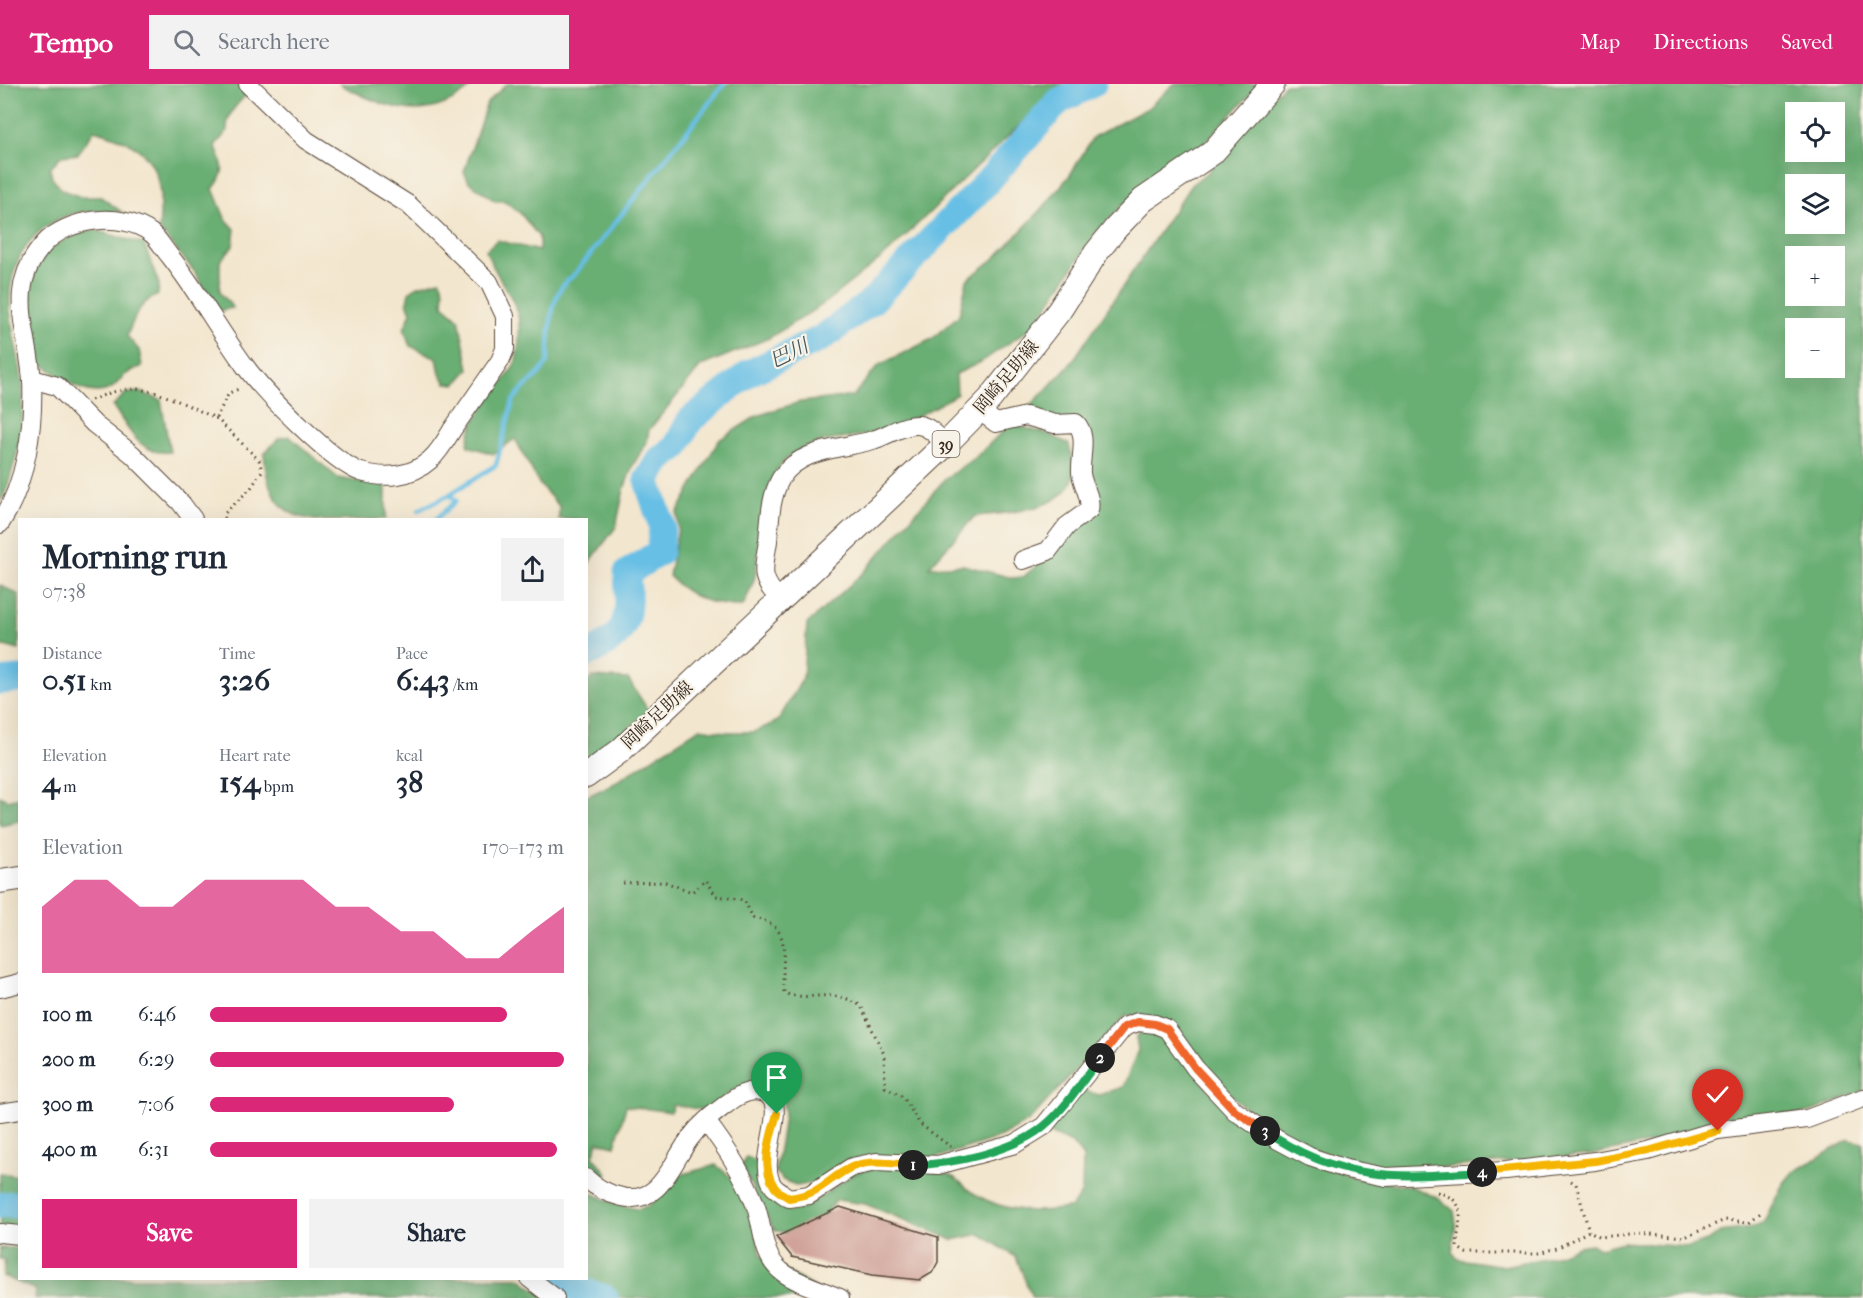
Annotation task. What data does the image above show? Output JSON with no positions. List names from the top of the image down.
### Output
{
  "streets": {
    "main road": ["岡崎足助線", "39"]
  },
  "water": ["巴川"],
  "page": {
    "header": "Tempo",
    "search": "Search here",
    "nav": ["Map", "Directions", "Saved"],
    "map_buttons": ["+", "−"],
    "heading": ["Morning run", "07:38"],
    "stats": [
      ["Distance", "0.51 km"],
      ["Time", "3:26"],
      ["Pace", "6:43 /km"],
      ["Elevation", "4 m"],
      ["Heart rate", "154 bpm"],
      ["kcal", "38"]
    ],
    "chart": ["Elevation", "170–173 m"],
    "list": [
      {
        "name": "100 m",
        "note": "6:46"
      },
      {
        "name": "200 m",
        "note": "6:29"
      },
      {
        "name": "300 m",
        "note": "7:06"
      },
      {
        "name": "400 m",
        "note": "6:31"
      }
    ],
    "pins": [
      "2",
      "3",
      "1",
      "4"
    ],
    "buttons": ["Save", "Share"]
  }
}
